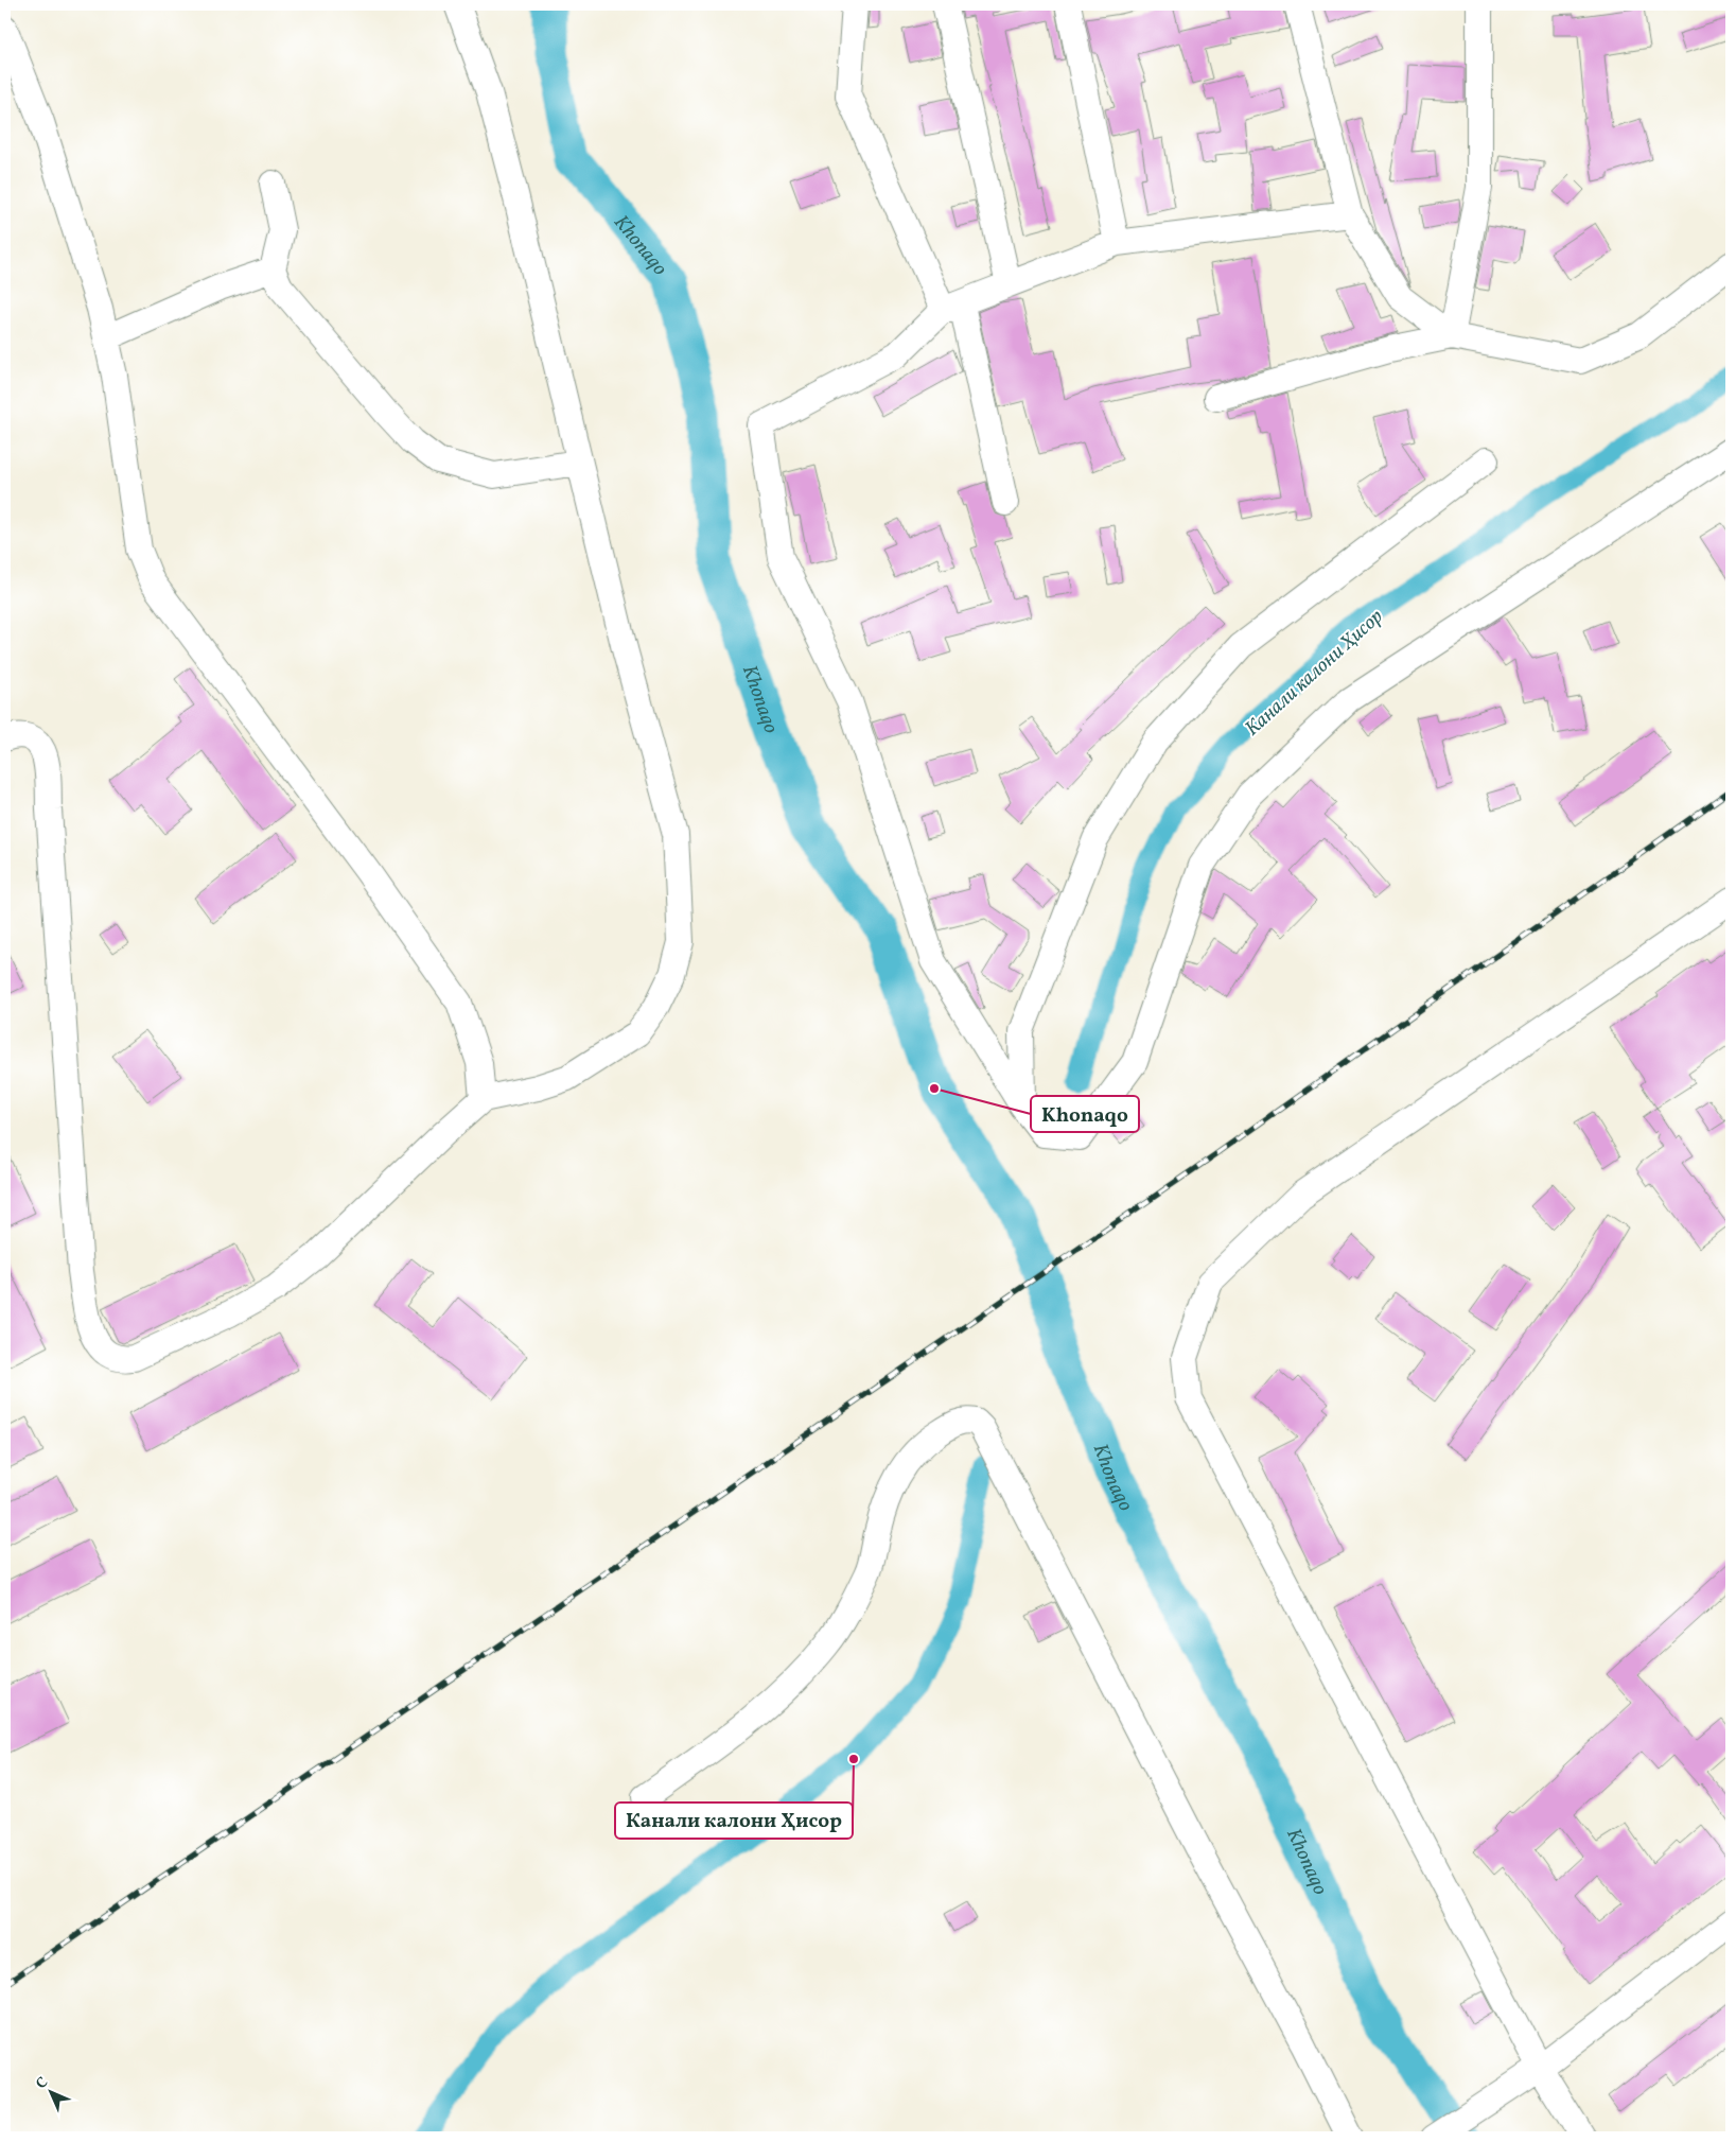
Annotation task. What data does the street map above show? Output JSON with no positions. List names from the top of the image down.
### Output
{
  "water": ["Khonaqo", "Канали калони Ҳисор"],
  "places": ["Khonaqo", "Канали калони Ҳисор"],
  "north": "top left"
}
